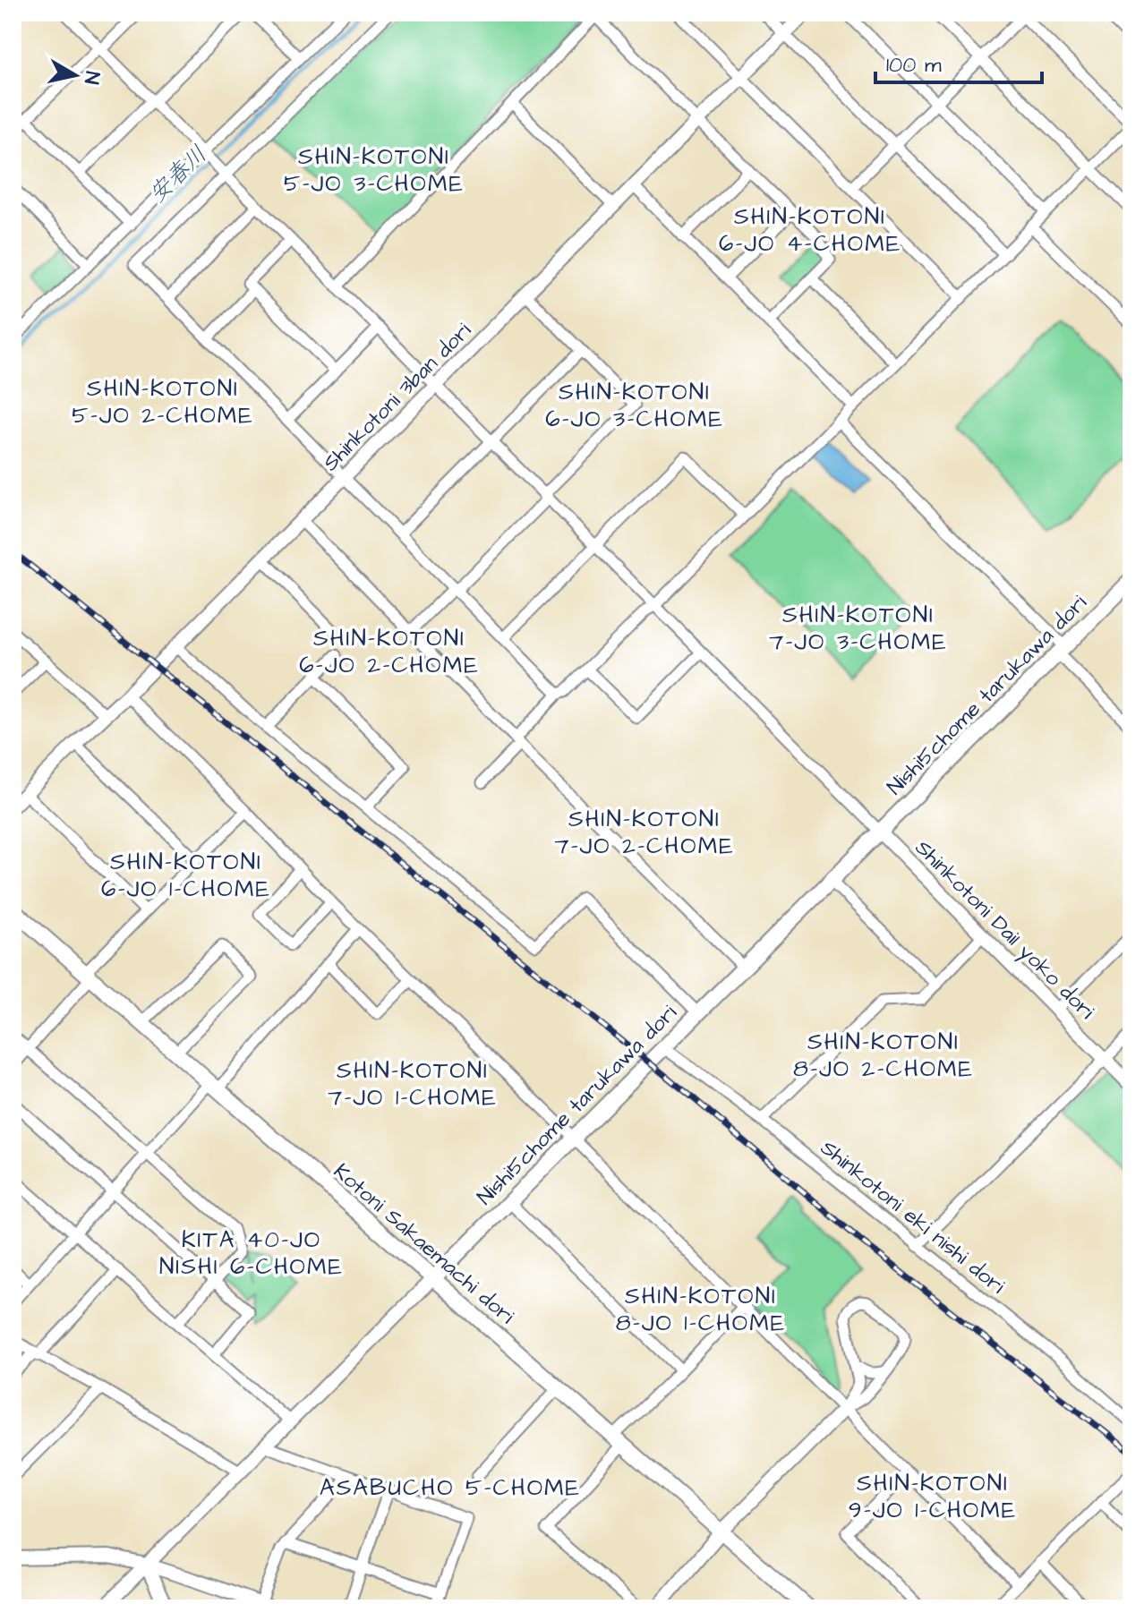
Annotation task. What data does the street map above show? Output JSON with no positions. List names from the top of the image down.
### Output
{
  "streets": {
    "main road": ["Nishi5chome tarukawa dori", "Kotoni Sakaemachi dori"],
    "street": ["Shinkotoni 3ban dori", "Shinkotoni Dai1 yoko dori", "Shinkotoni eki nishi dori"]
  },
  "crossings": [
    ["Nishi5chome tarukawa dori", "Shinkotoni Dai1 yoko dori"],
    ["Nishi5chome tarukawa dori", "Shinkotoni eki nishi dori"],
    ["Nishi5chome tarukawa dori", "Kotoni Sakaemachi dori"]
  ],
  "districts": [
    "SHIN-KOTONI 5-JO 3-CHOME",
    "SHIN-KOTONI 6-JO 4-CHOME",
    "SHIN-KOTONI 5-JO 2-CHOME",
    "SHIN-KOTONI 6-JO 3-CHOME",
    "SHIN-KOTONI 7-JO 3-CHOME",
    "SHIN-KOTONI 6-JO 2-CHOME",
    "SHIN-KOTONI 7-JO 2-CHOME",
    "SHIN-KOTONI 6-JO 1-CHOME",
    "SHIN-KOTONI 8-JO 2-CHOME",
    "SHIN-KOTONI 7-JO 1-CHOME",
    "KITA 40-JO NISHI 6-CHOME",
    "SHIN-KOTONI 8-JO 1-CHOME",
    "SHIN-KOTONI 9-JO 1-CHOME",
    "ASABUCHO 5-CHOME"
  ],
  "water": ["安春川"],
  "scale_bar": "100 m",
  "north": "right"
}
